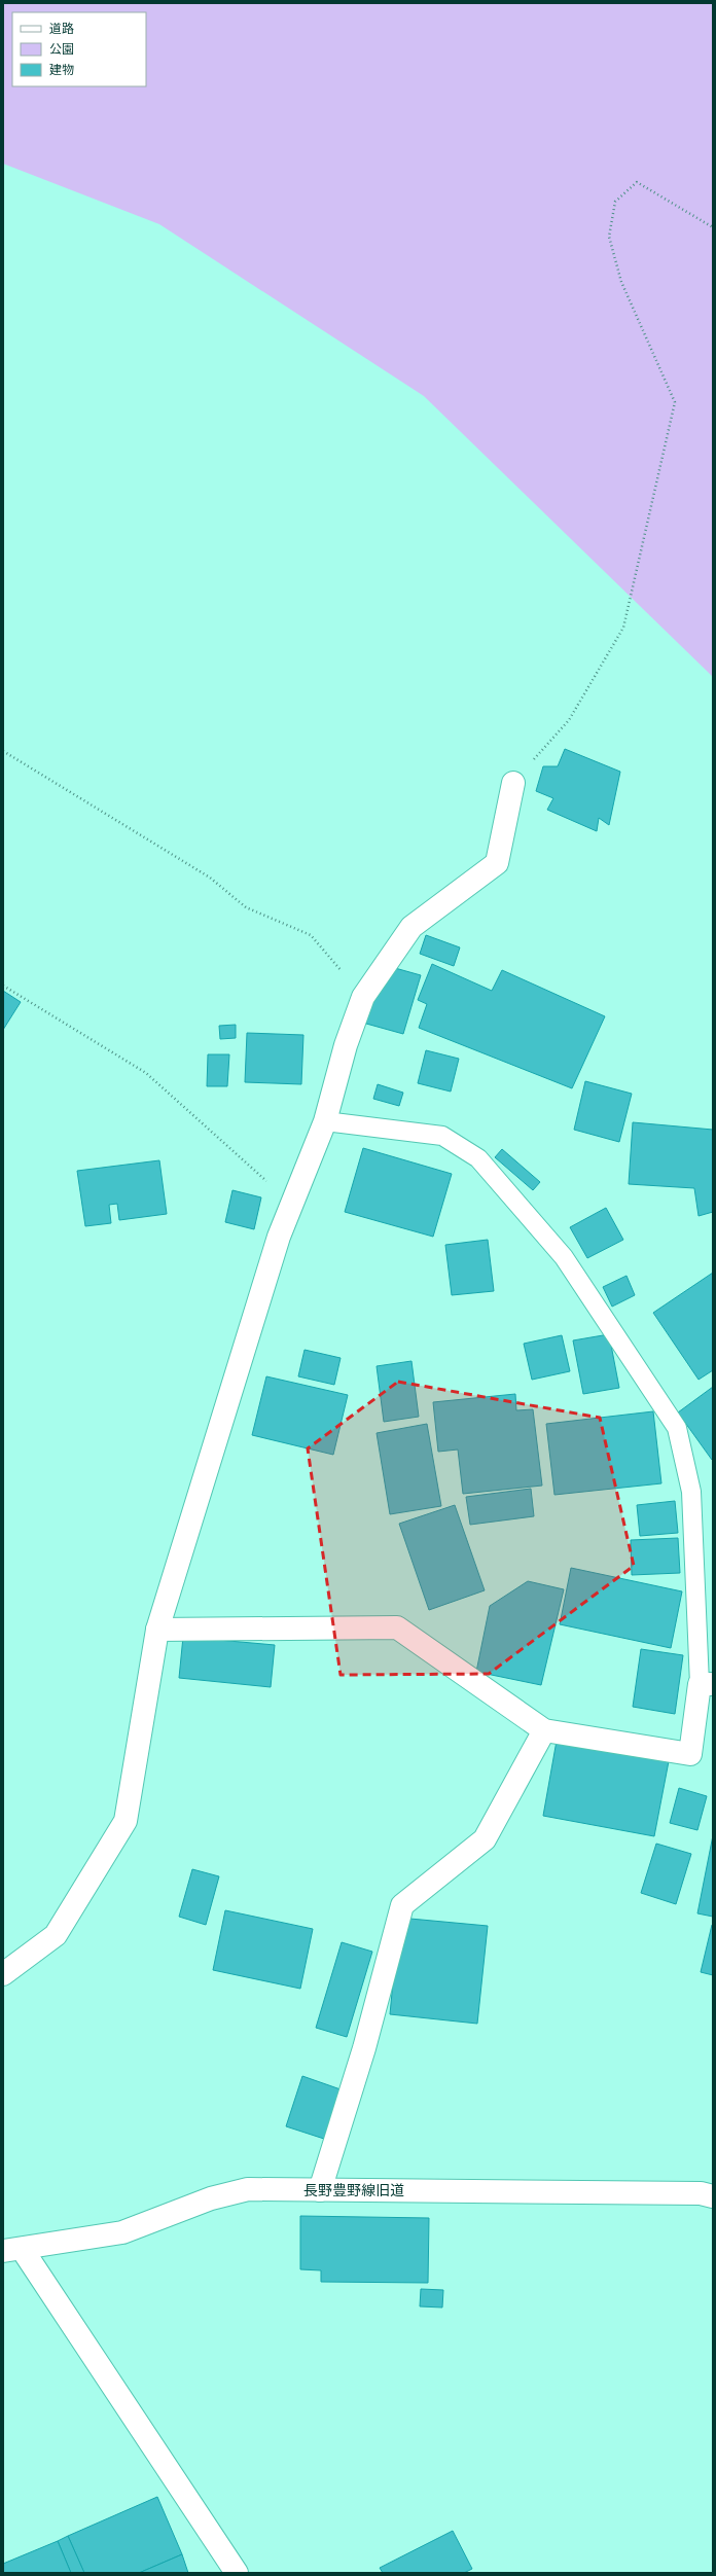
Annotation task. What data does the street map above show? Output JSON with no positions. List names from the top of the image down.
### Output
{
  "streets": {
    "street": ["長野豊野線旧道"]
  },
  "legend": ["道路", "公園", "建物"]
}
